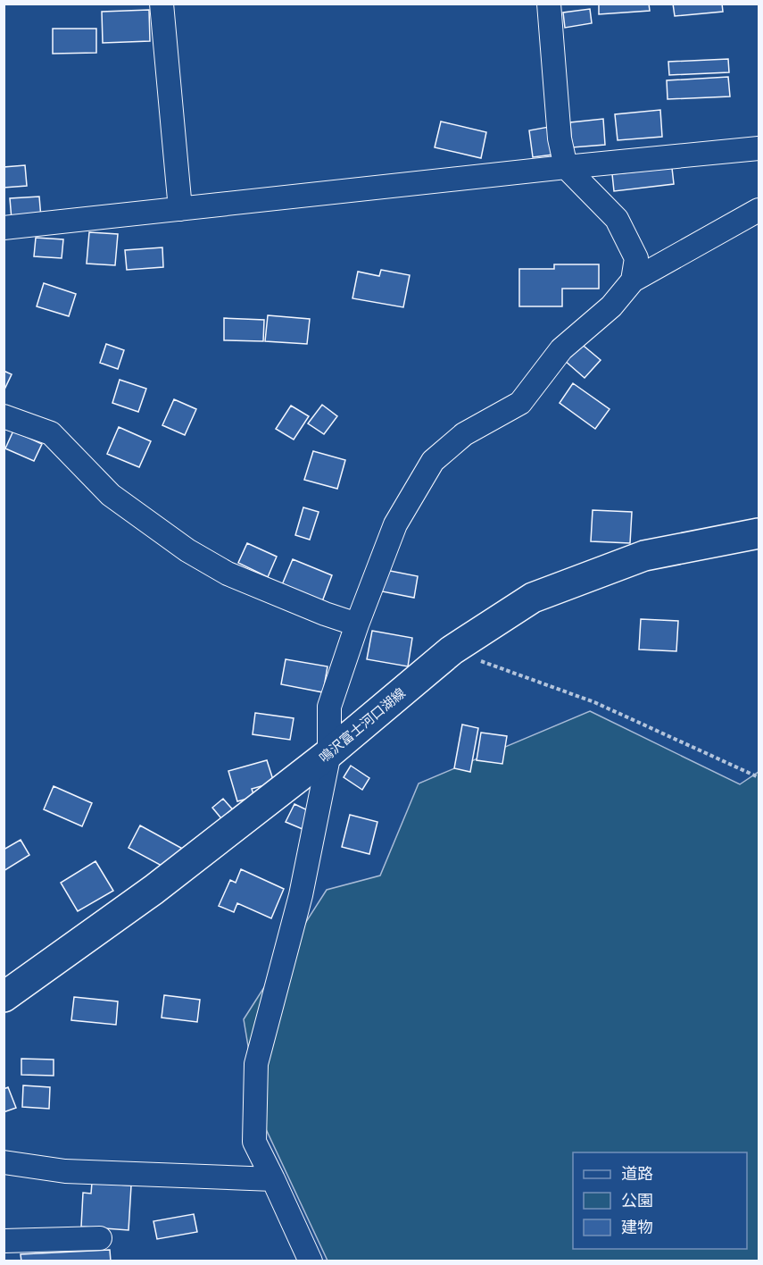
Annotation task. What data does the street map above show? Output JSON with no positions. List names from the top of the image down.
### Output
{
  "streets": {
    "main road": ["鳴沢富士河口湖線"]
  },
  "legend": ["道路", "公園", "建物"]
}
